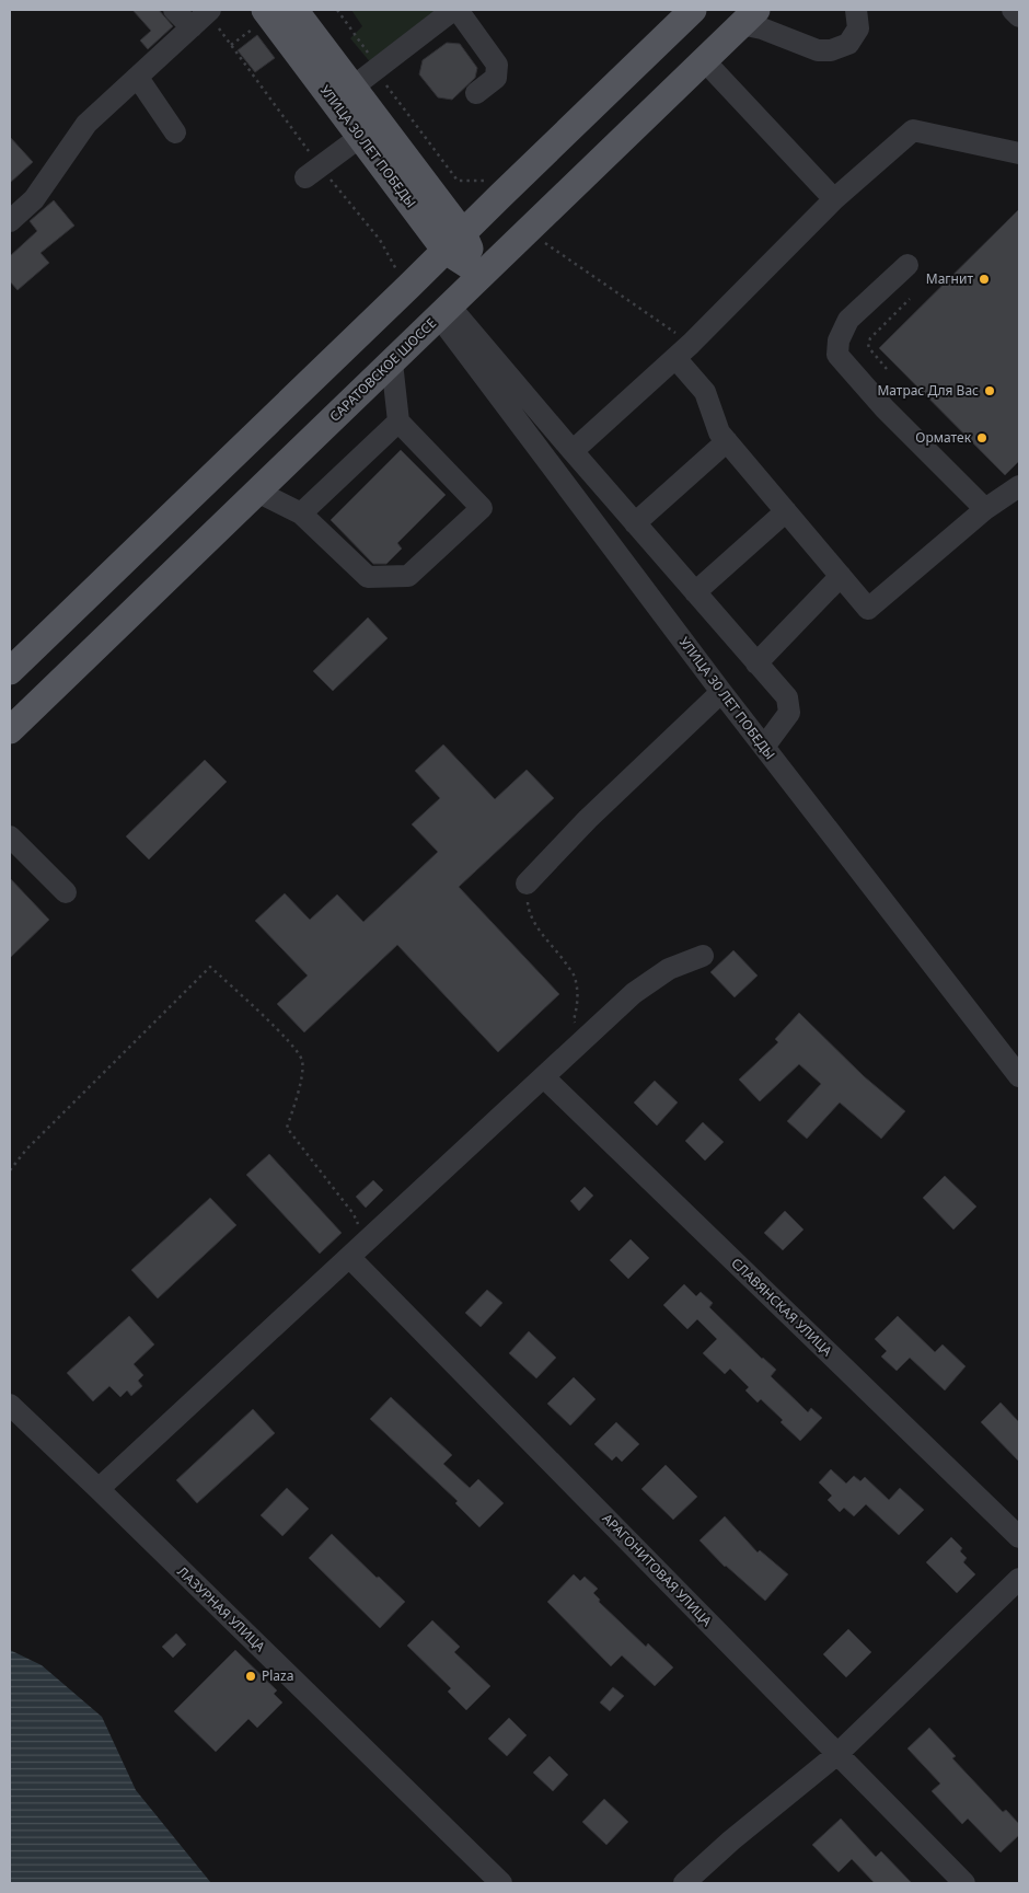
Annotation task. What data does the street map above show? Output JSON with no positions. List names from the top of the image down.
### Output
{
  "streets": {
    "main road": ["УЛИЦА 30 ЛЕТ ПОБЕДЫ", "САРАТОВСКОЕ ШОССЕ"],
    "street": ["СЛАВЯНСКАЯ УЛИЦА", "АРАГОНИТОВАЯ УЛИЦА", "ЛАЗУРНАЯ УЛИЦА"]
  },
  "crossings": [
    ["УЛИЦА 30 ЛЕТ ПОБЕДЫ", "САРАТОВСКОЕ ШОССЕ"]
  ],
  "places": [
    "Магнит",
    "Матрас Для Вас",
    "Орматек",
    "Plaza"
  ]
}
